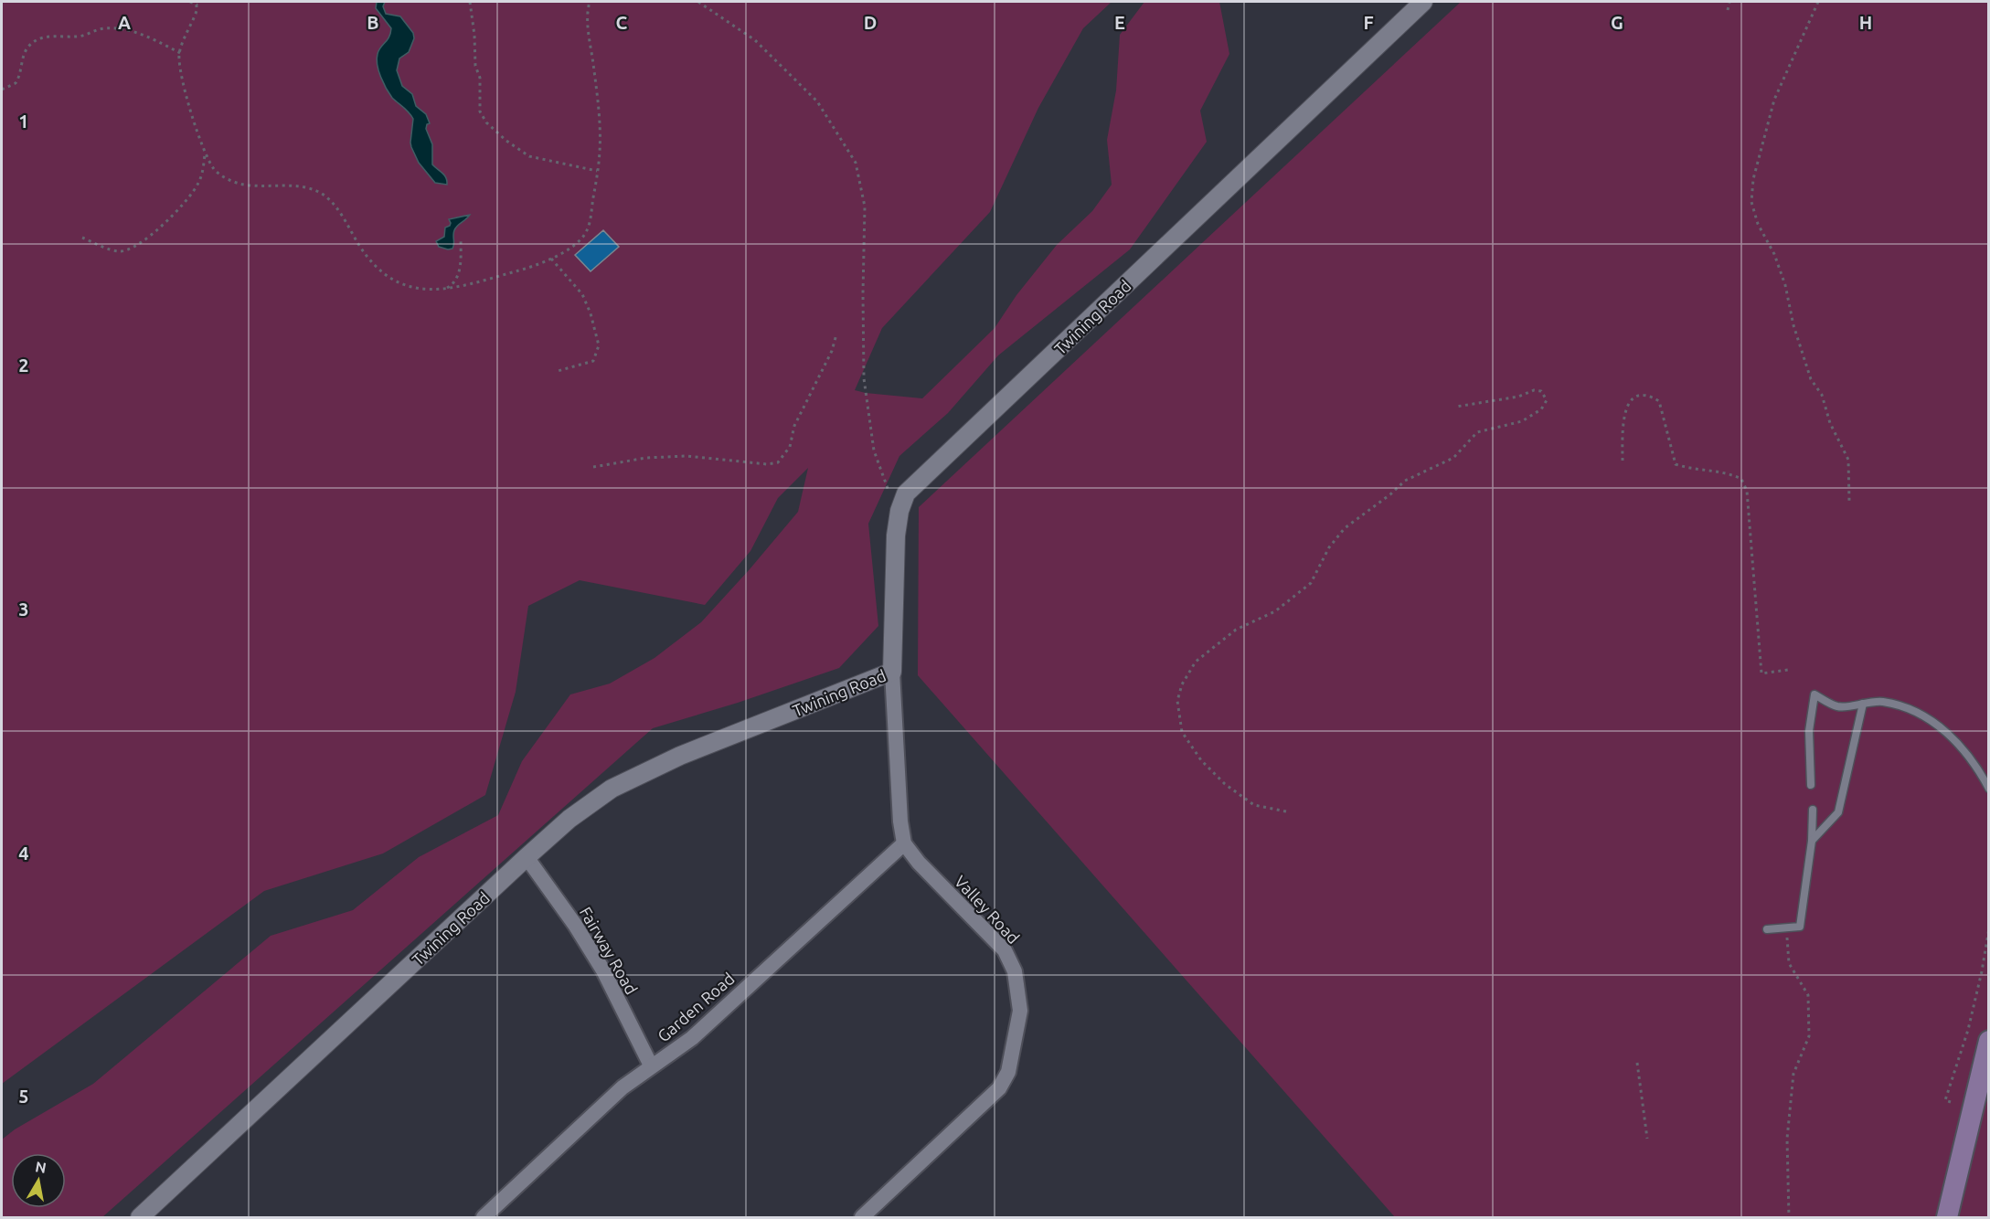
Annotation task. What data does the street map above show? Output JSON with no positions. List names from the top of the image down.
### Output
{
  "streets": {
    "street": [
      "Twining Road",
      "Valley Road",
      "Fairway Road",
      "Garden Road"
    ]
  },
  "crossings": [
    ["Twining Road", "Valley Road"],
    ["Twining Road", "Fairway Road"],
    ["Valley Road", "Garden Road"],
    ["Fairway Road", "Garden Road"]
  ],
  "north": "top",
  "grid": {
    "columns": [
      "A",
      "B",
      "C",
      "D",
      "E",
      "F",
      "G",
      "H"
    ],
    "rows": [
      "1",
      "2",
      "3",
      "4",
      "5"
    ]
  }
}
